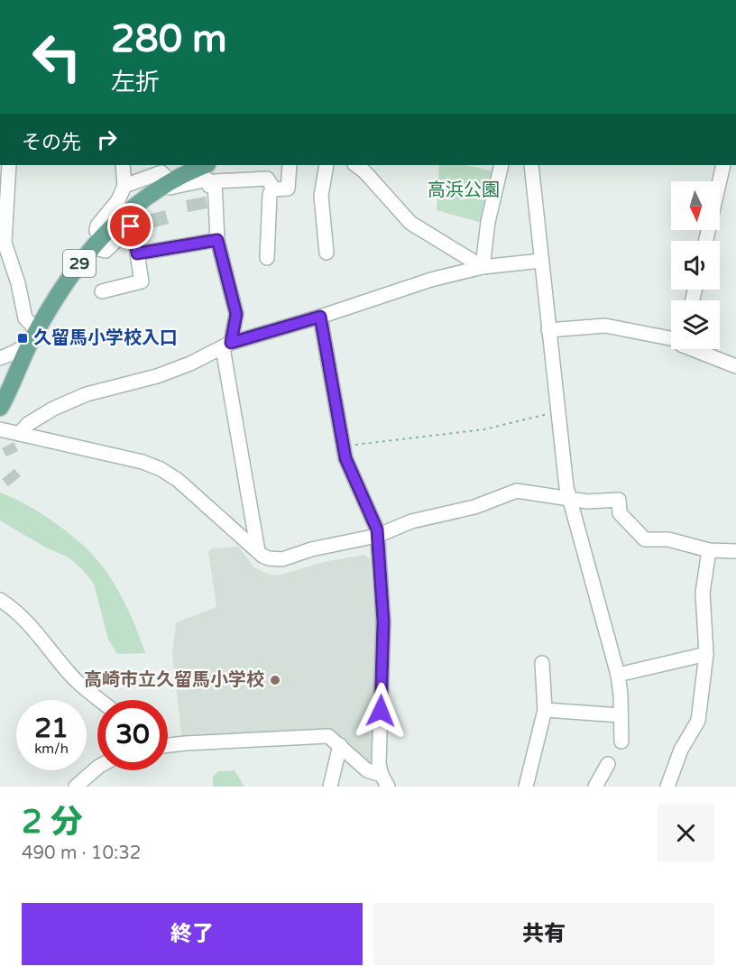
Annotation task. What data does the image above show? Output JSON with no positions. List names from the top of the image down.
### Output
{
  "streets": {
    "main road": ["29"]
  },
  "parks": ["高浜公園"],
  "places": {
    "transit": ["久留馬小学校入口"],
    "other": ["高崎市立久留馬小学校"]
  },
  "north": "bottom",
  "page": {
    "turn": ["280 m", "左折"],
    "then": "その先",
    "speed": "21 km/h",
    "limit": "30",
    "heading": ["2 分", "490 m · 10:32"],
    "buttons": ["終了", "共有"]
  }
}
